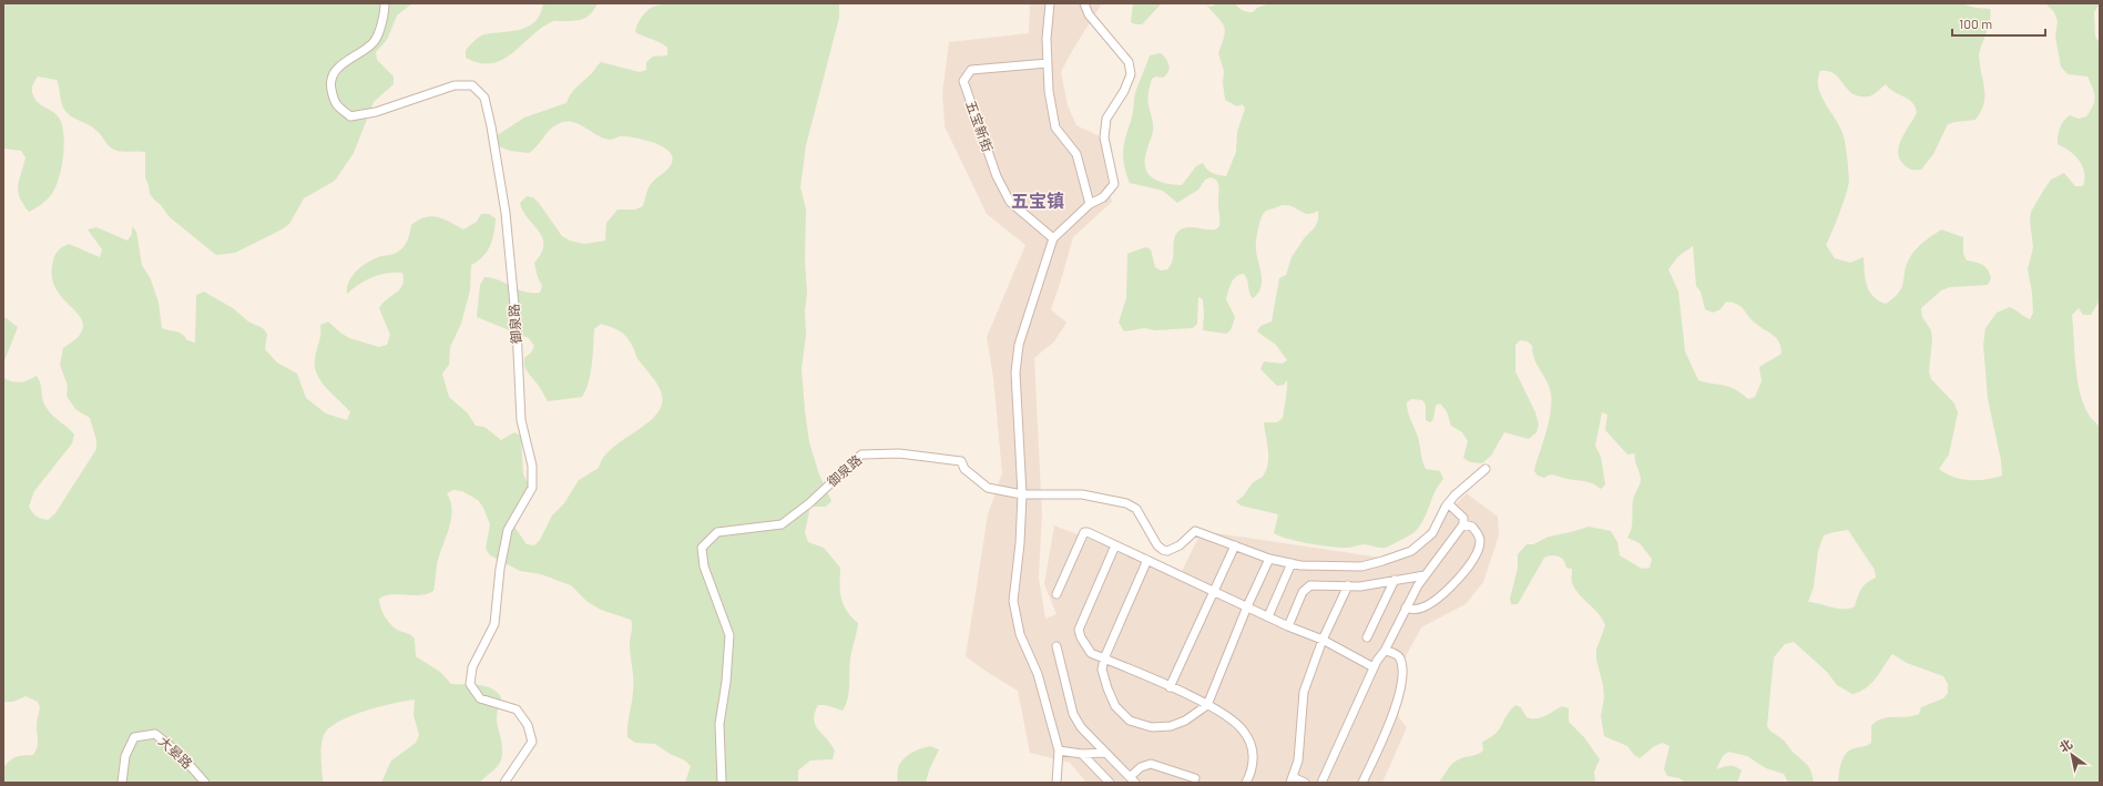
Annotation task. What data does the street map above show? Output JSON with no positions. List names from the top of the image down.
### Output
{
  "streets": {
    "street": ["五宝新街", "御泉路", "大晏路"]
  },
  "districts": ["五宝镇"],
  "scale_bar": "100 m",
  "north": "top left"
}
